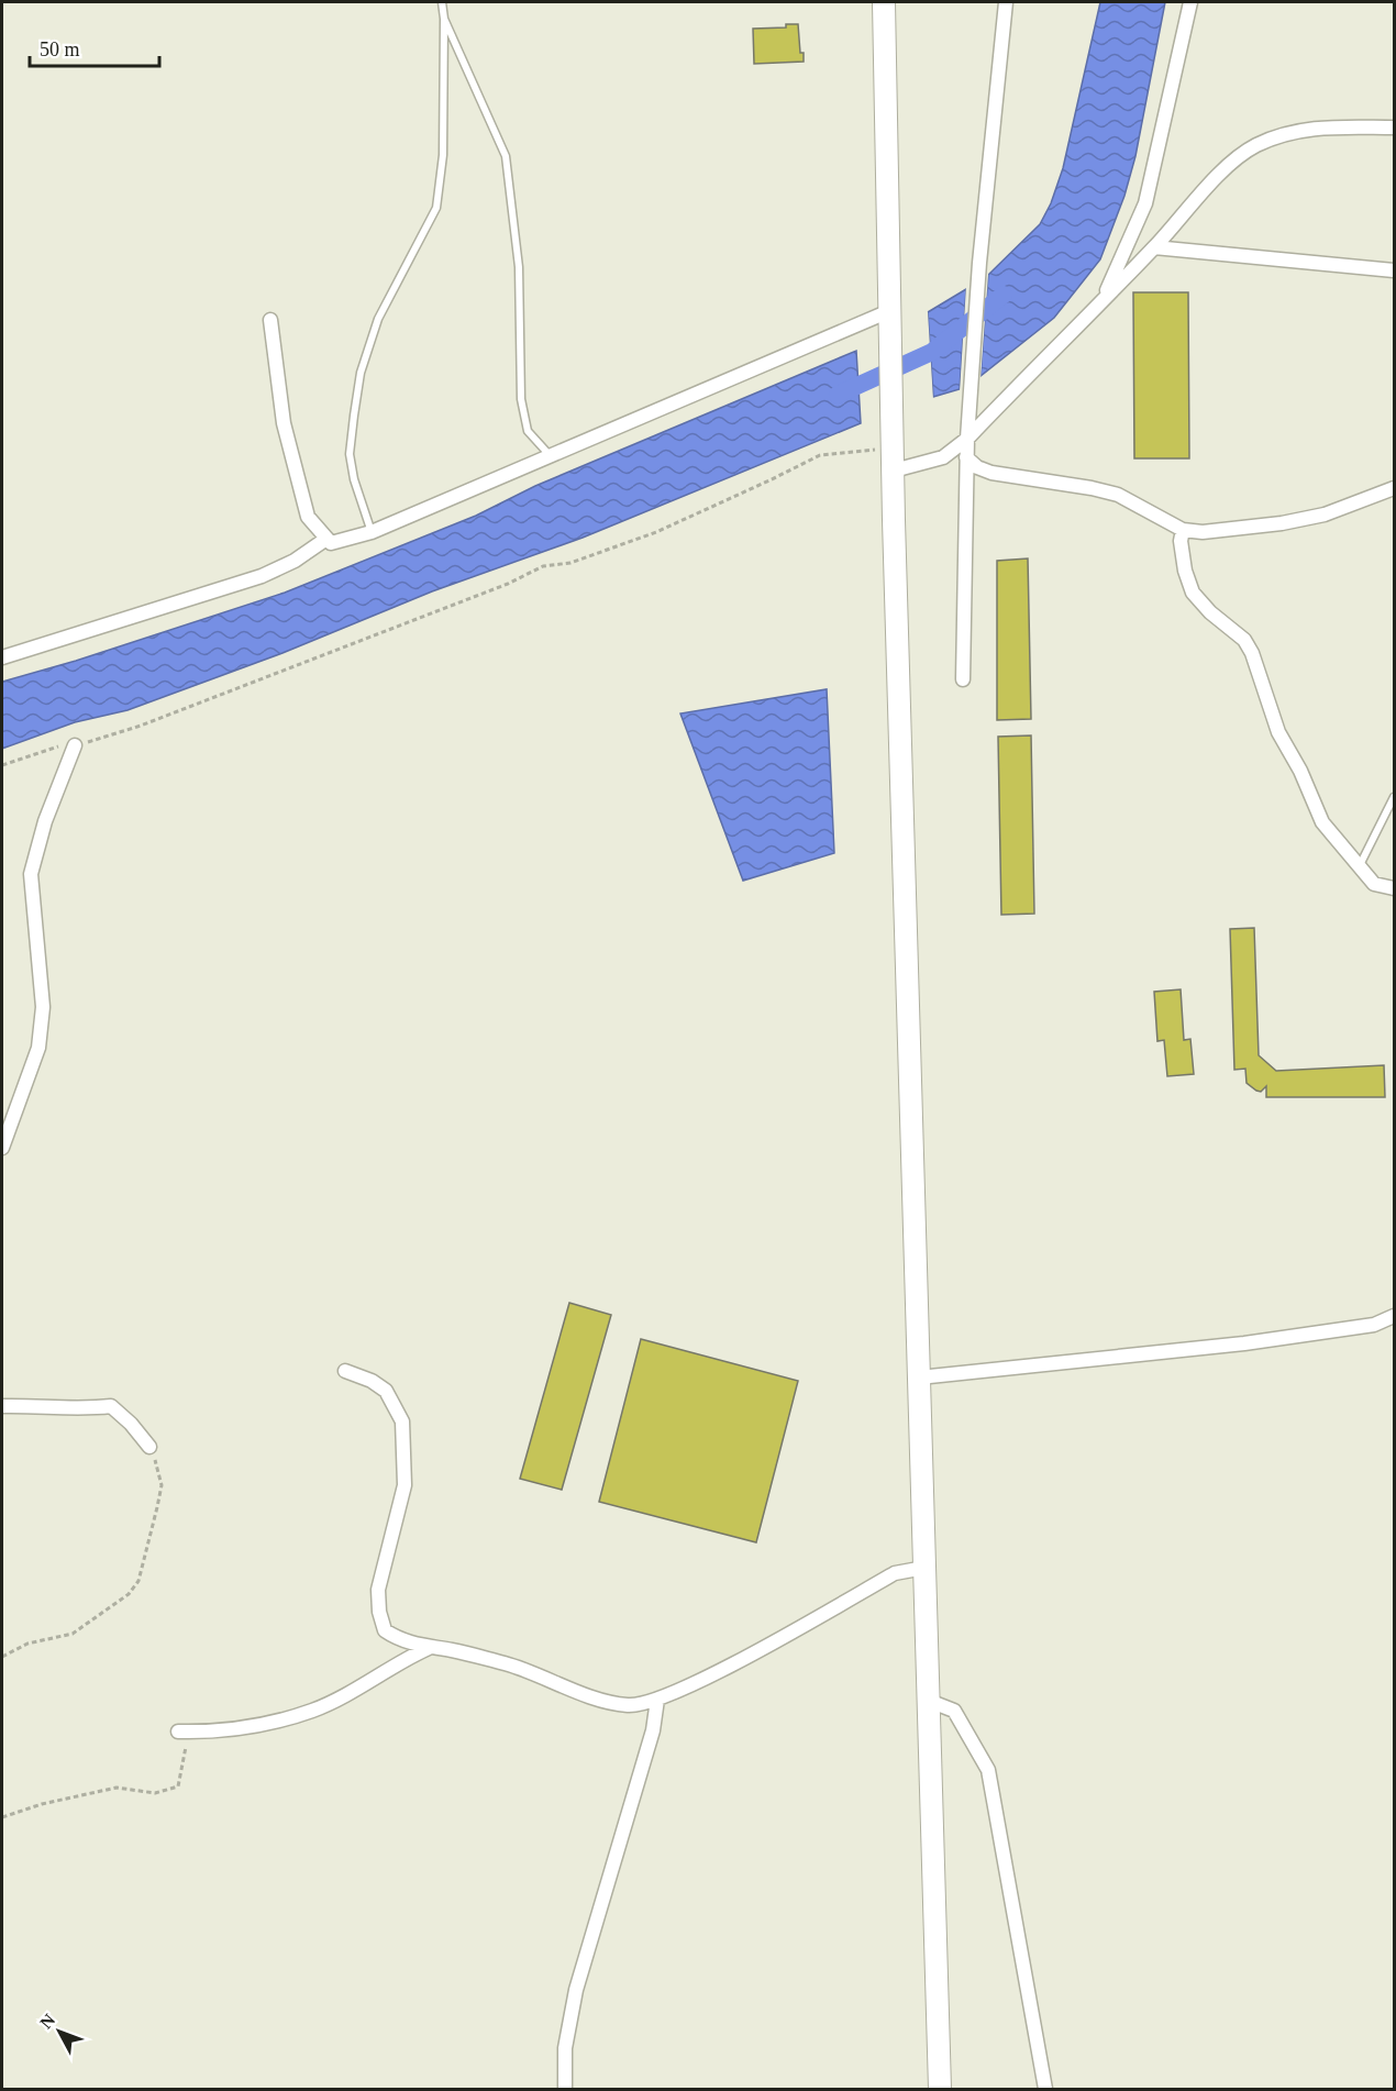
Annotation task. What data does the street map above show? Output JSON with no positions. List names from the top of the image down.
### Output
{
  "scale_bar": "50 m",
  "north": "top left"
}
